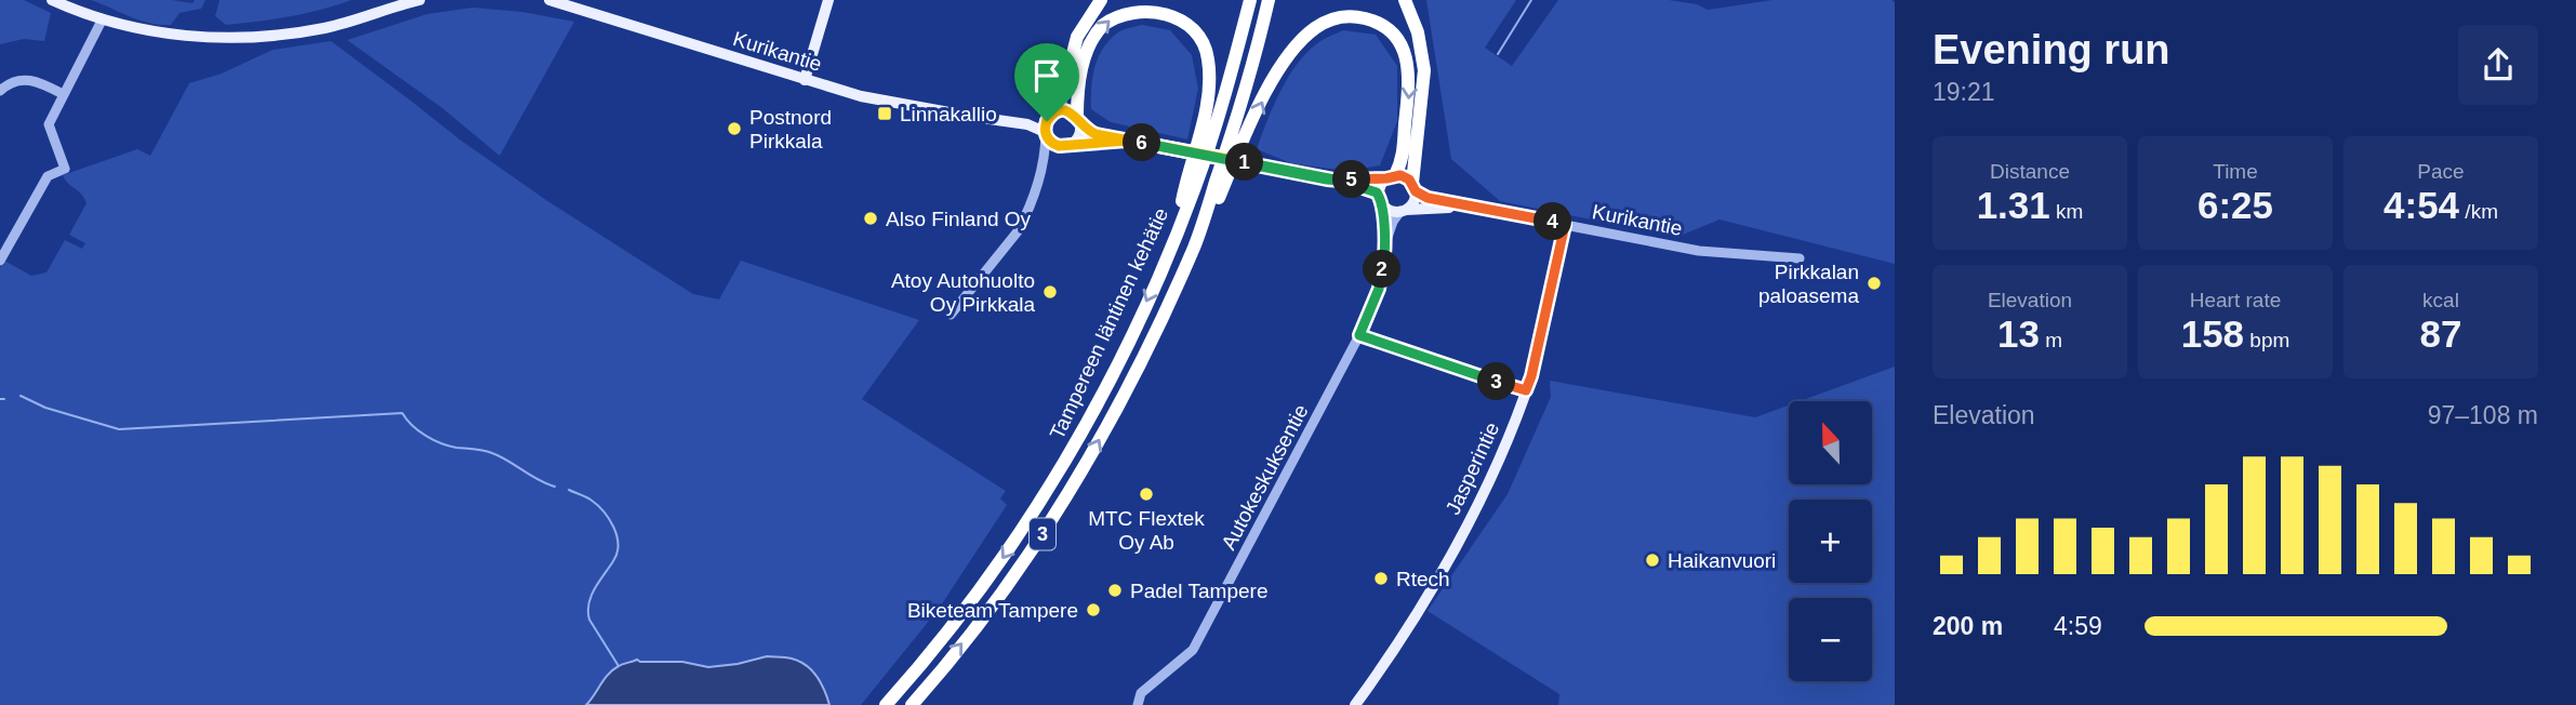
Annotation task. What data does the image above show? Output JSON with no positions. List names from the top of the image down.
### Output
{
  "streets": {
    "highway": ["Tampereen läntinen kehätie", "3"],
    "main road": ["Kurikantie", "Jasperintie"],
    "street": ["Autokeskuksentie"]
  },
  "crossings": [
    ["Kurikantie", "Jasperintie"],
    ["Kurikantie", "Autokeskuksentie"]
  ],
  "places": {
    "transit": ["Linnakallio"],
    "other": [
      "Postnord Pirkkala",
      "Also Finland Oy",
      "Pirkkalan paloasema",
      "Atoy Autohuolto Oy Pirkkala",
      "MTC Flextek Oy Ab",
      "Haikanvuori",
      "Rtech",
      "Padel Tampere",
      "Biketeam Tampere"
    ]
  },
  "north": "top",
  "page": {
    "heading": ["Evening run", "19:21"],
    "pins": [
      "6",
      "1",
      "5",
      "4",
      "2",
      "3"
    ],
    "stats": [
      ["Distance", "1.31 km"],
      ["Time", "6:25"],
      ["Pace", "4:54 /km"],
      ["Elevation", "13 m"],
      ["Heart rate", "158 bpm"],
      ["kcal", "87"]
    ],
    "chart": ["Elevation", "97–108 m"],
    "map_buttons": ["+", "−"],
    "list": [
      {
        "name": "200 m",
        "note": "4:59"
      }
    ]
  }
}
